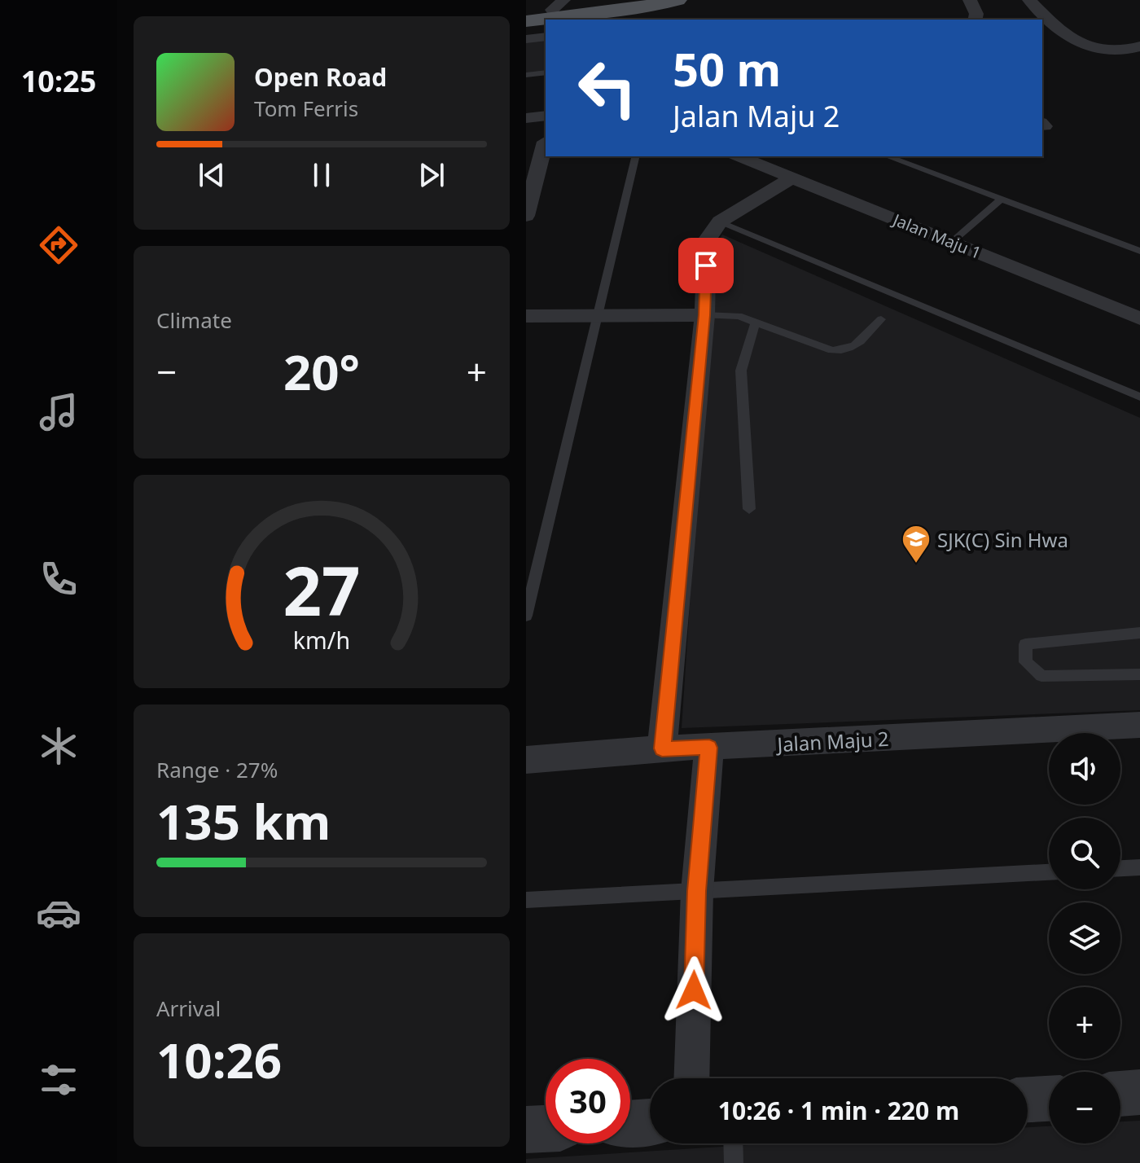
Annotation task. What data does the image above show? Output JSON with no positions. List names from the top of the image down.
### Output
{
  "streets": {
    "street": ["Jalan Maju 1", "Jalan Maju 2"]
  },
  "places": {
    "school or university": ["SJK(C) Sin Hwa"]
  },
  "page": {
    "tabs": "10:25",
    "turn": ["50 m", "Jalan Maju 2"],
    "song": ["Open Road", "Tom Ferris"],
    "tile": [
      "Climate",
      ["Range · 27%", "135 km"],
      ["Arrival", "10:26"]
    ],
    "heat": ["−", "20°", "+"],
    "map_buttons": ["+", "−"],
    "limit": "30",
    "trip": "10:26 · 1 min · 220 m",
    "gauge": ["27", "km/h"]
  }
}
